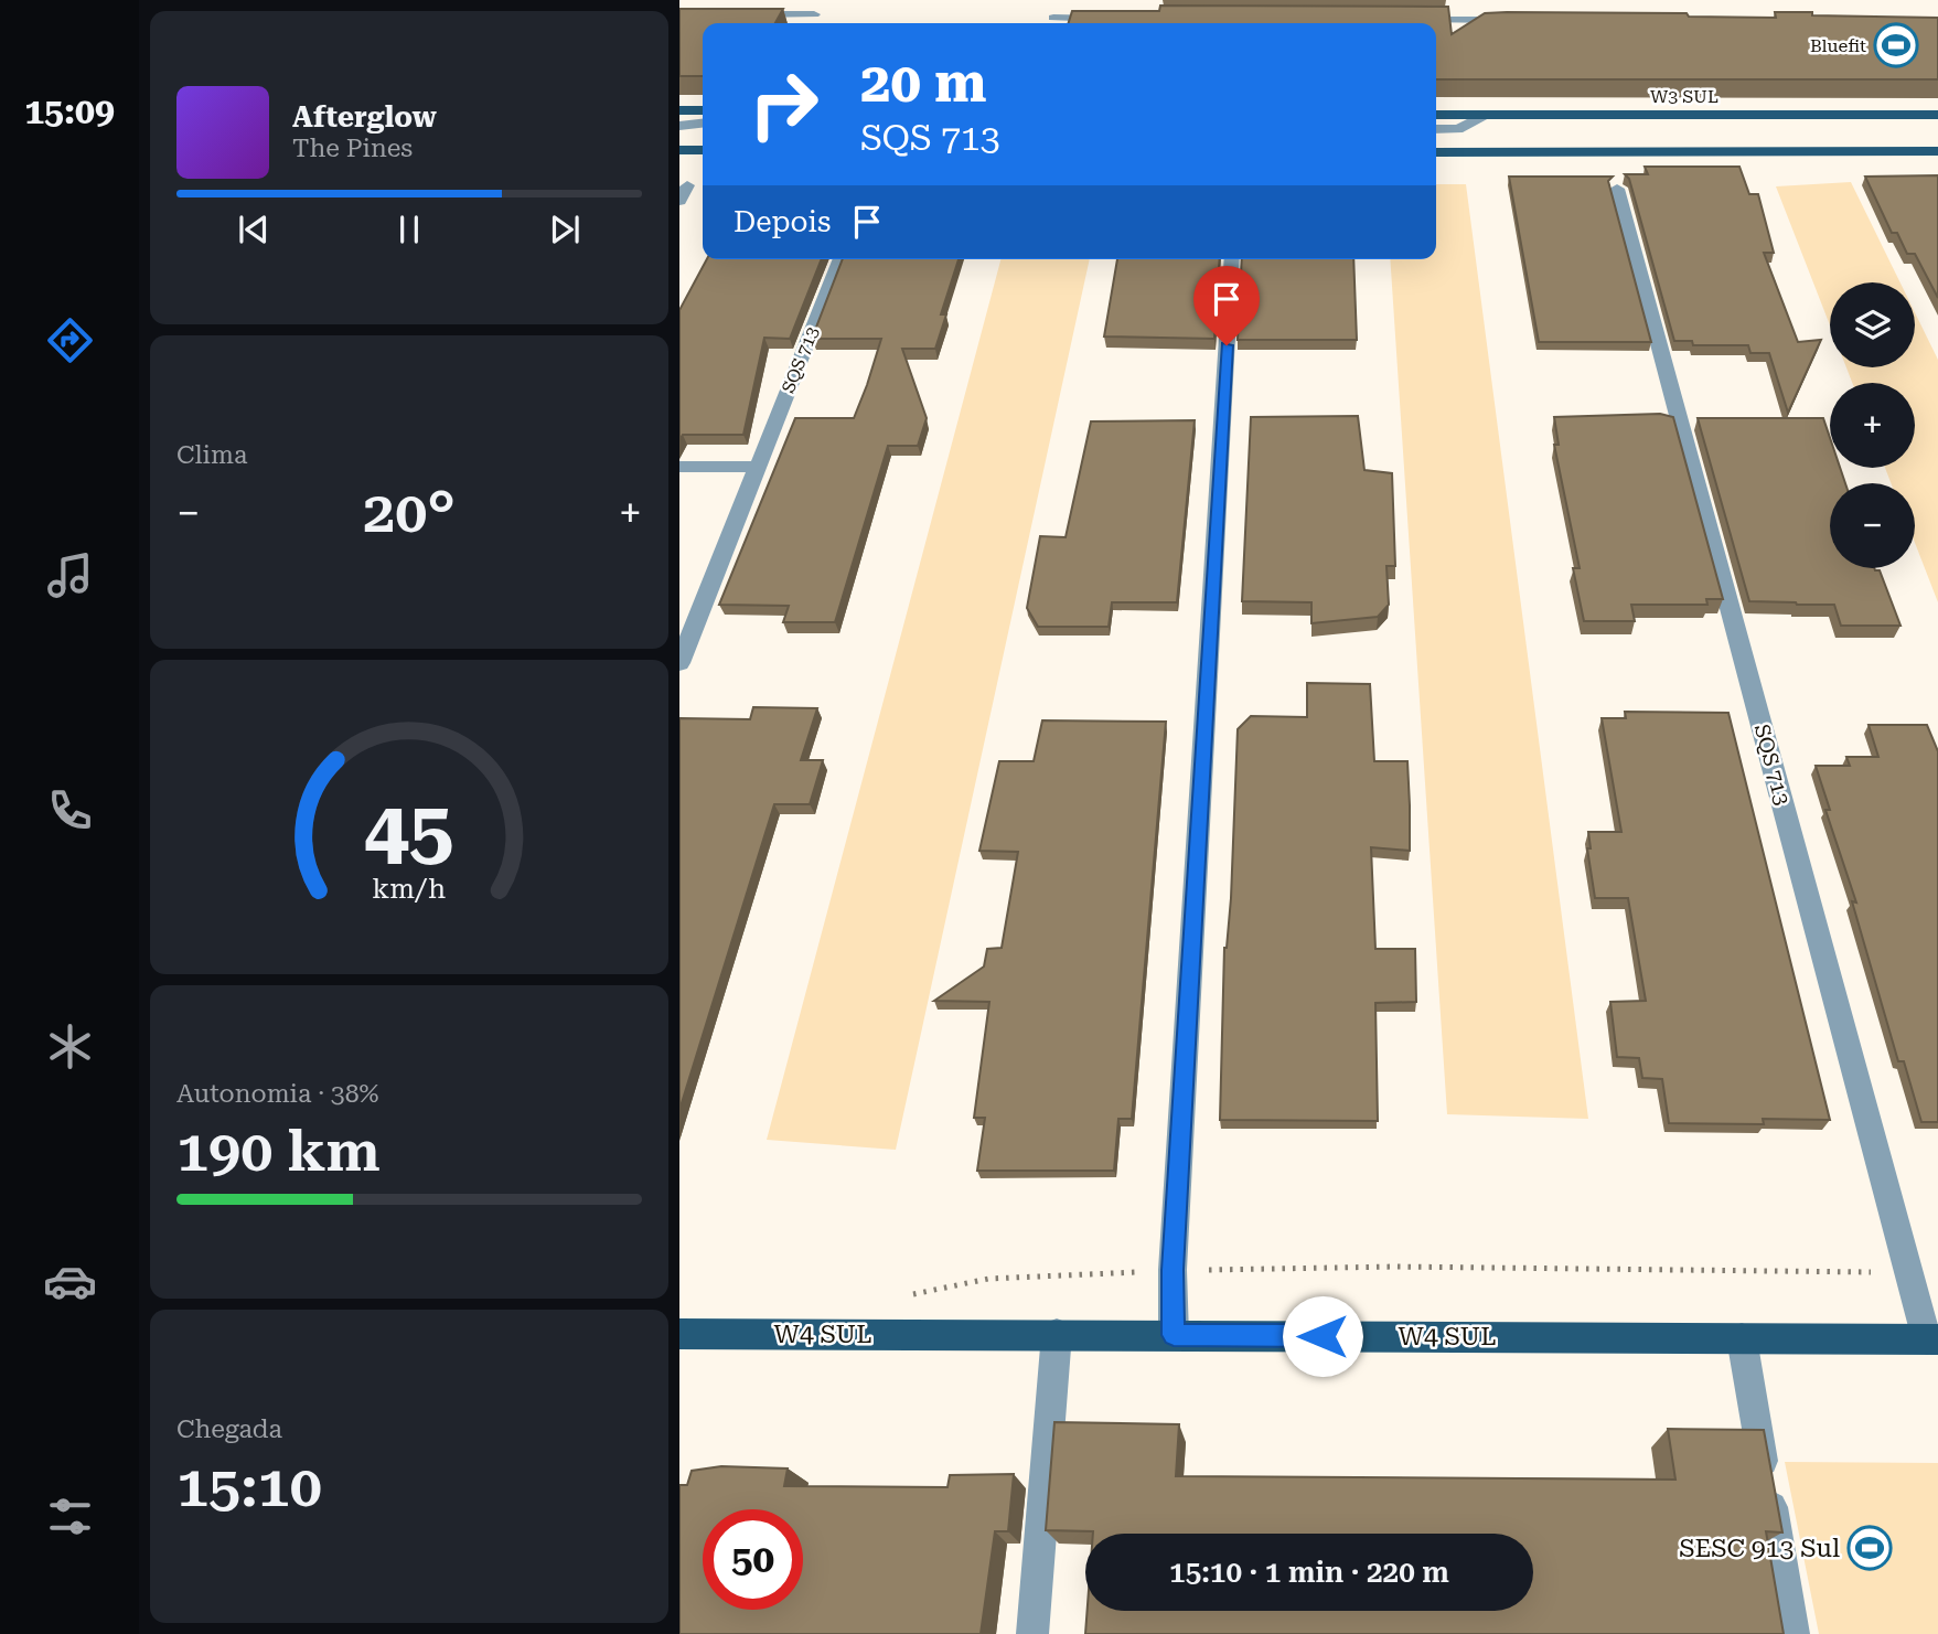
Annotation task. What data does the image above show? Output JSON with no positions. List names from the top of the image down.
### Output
{
  "streets": {
    "main road": ["W3 SUL", "W4 SUL"],
    "street": ["SQS 713"]
  },
  "crossings": [
    ["SQS 713", "W4 SUL"]
  ],
  "places": {
    "sports": ["Bluefit", "SESC 913 Sul"]
  },
  "page": {
    "tabs": "15:09",
    "turn": ["20 m", "SQS 713"],
    "song": ["Afterglow", "The Pines"],
    "then": "Depois",
    "map_buttons": ["+", "−"],
    "tile": [
      "Clima",
      ["Autonomia · 38%", "190 km"],
      ["Chegada", "15:10"]
    ],
    "heat": ["−", "20°", "+"],
    "limit": "50",
    "trip": "15:10 · 1 min · 220 m",
    "gauge": ["45", "km/h"]
  }
}
